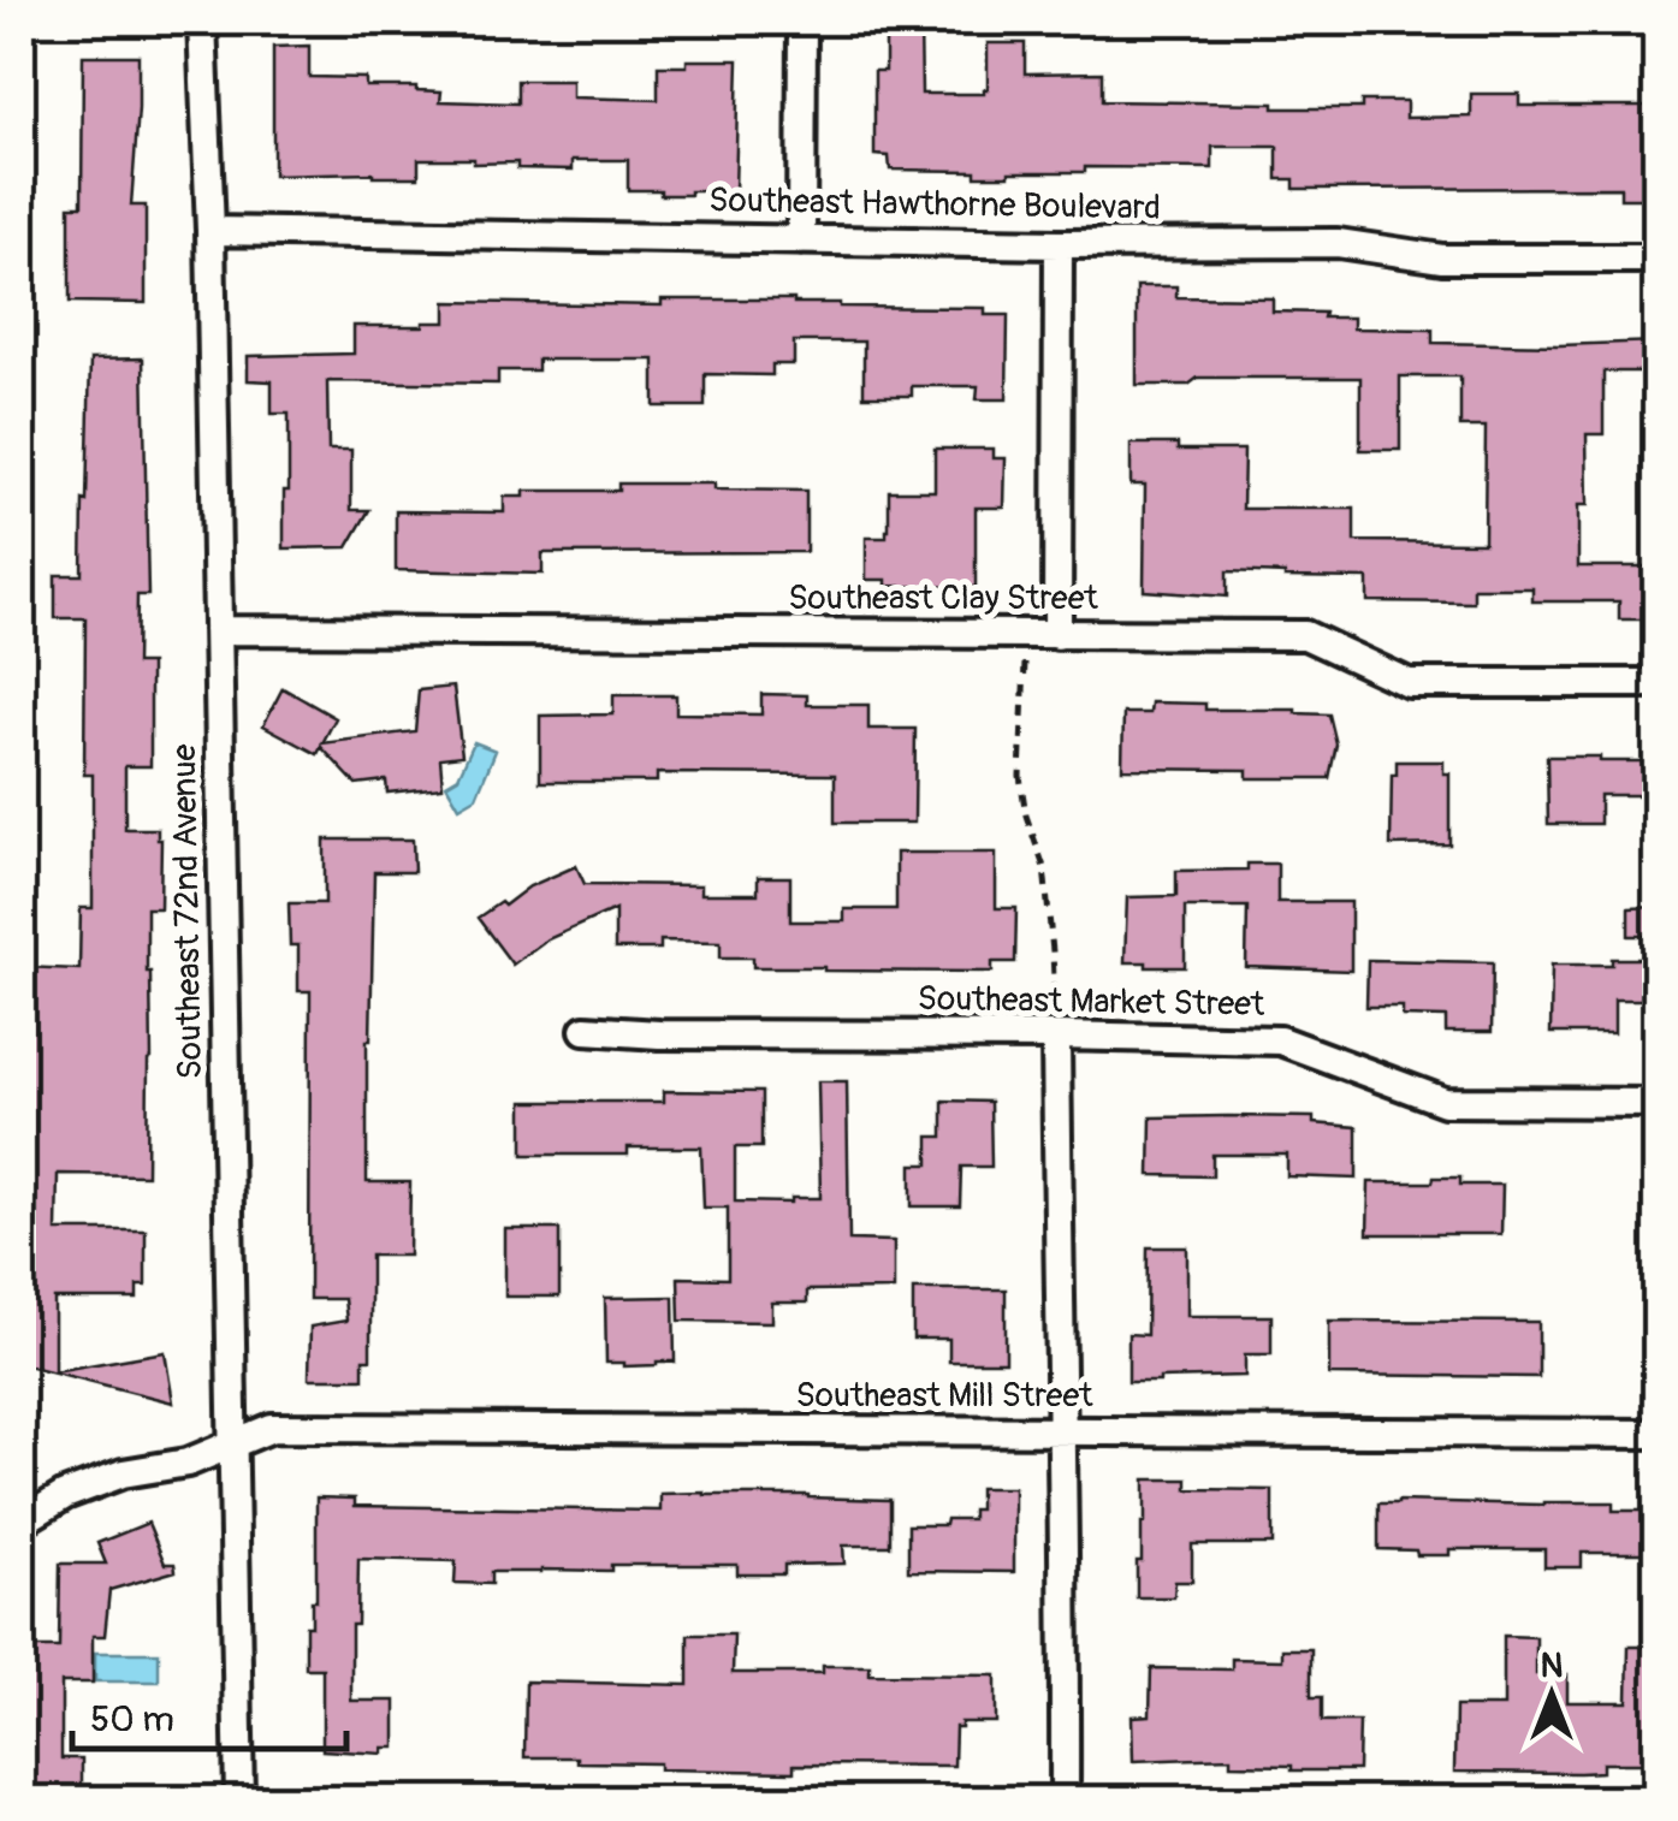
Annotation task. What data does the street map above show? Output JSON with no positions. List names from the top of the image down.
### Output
{
  "streets": {
    "street": [
      "Southeast Hawthorne Boulevard",
      "Southeast Clay Street",
      "Southeast 72nd Avenue",
      "Southeast Market Street",
      "Southeast Mill Street"
    ]
  },
  "crossings": [
    ["Southeast Hawthorne Boulevard", "Southeast 72nd Avenue"],
    ["Southeast Clay Street", "Southeast 72nd Avenue"],
    ["Southeast 72nd Avenue", "Southeast Mill Street"]
  ],
  "scale_bar": "50 m",
  "north": "top"
}
